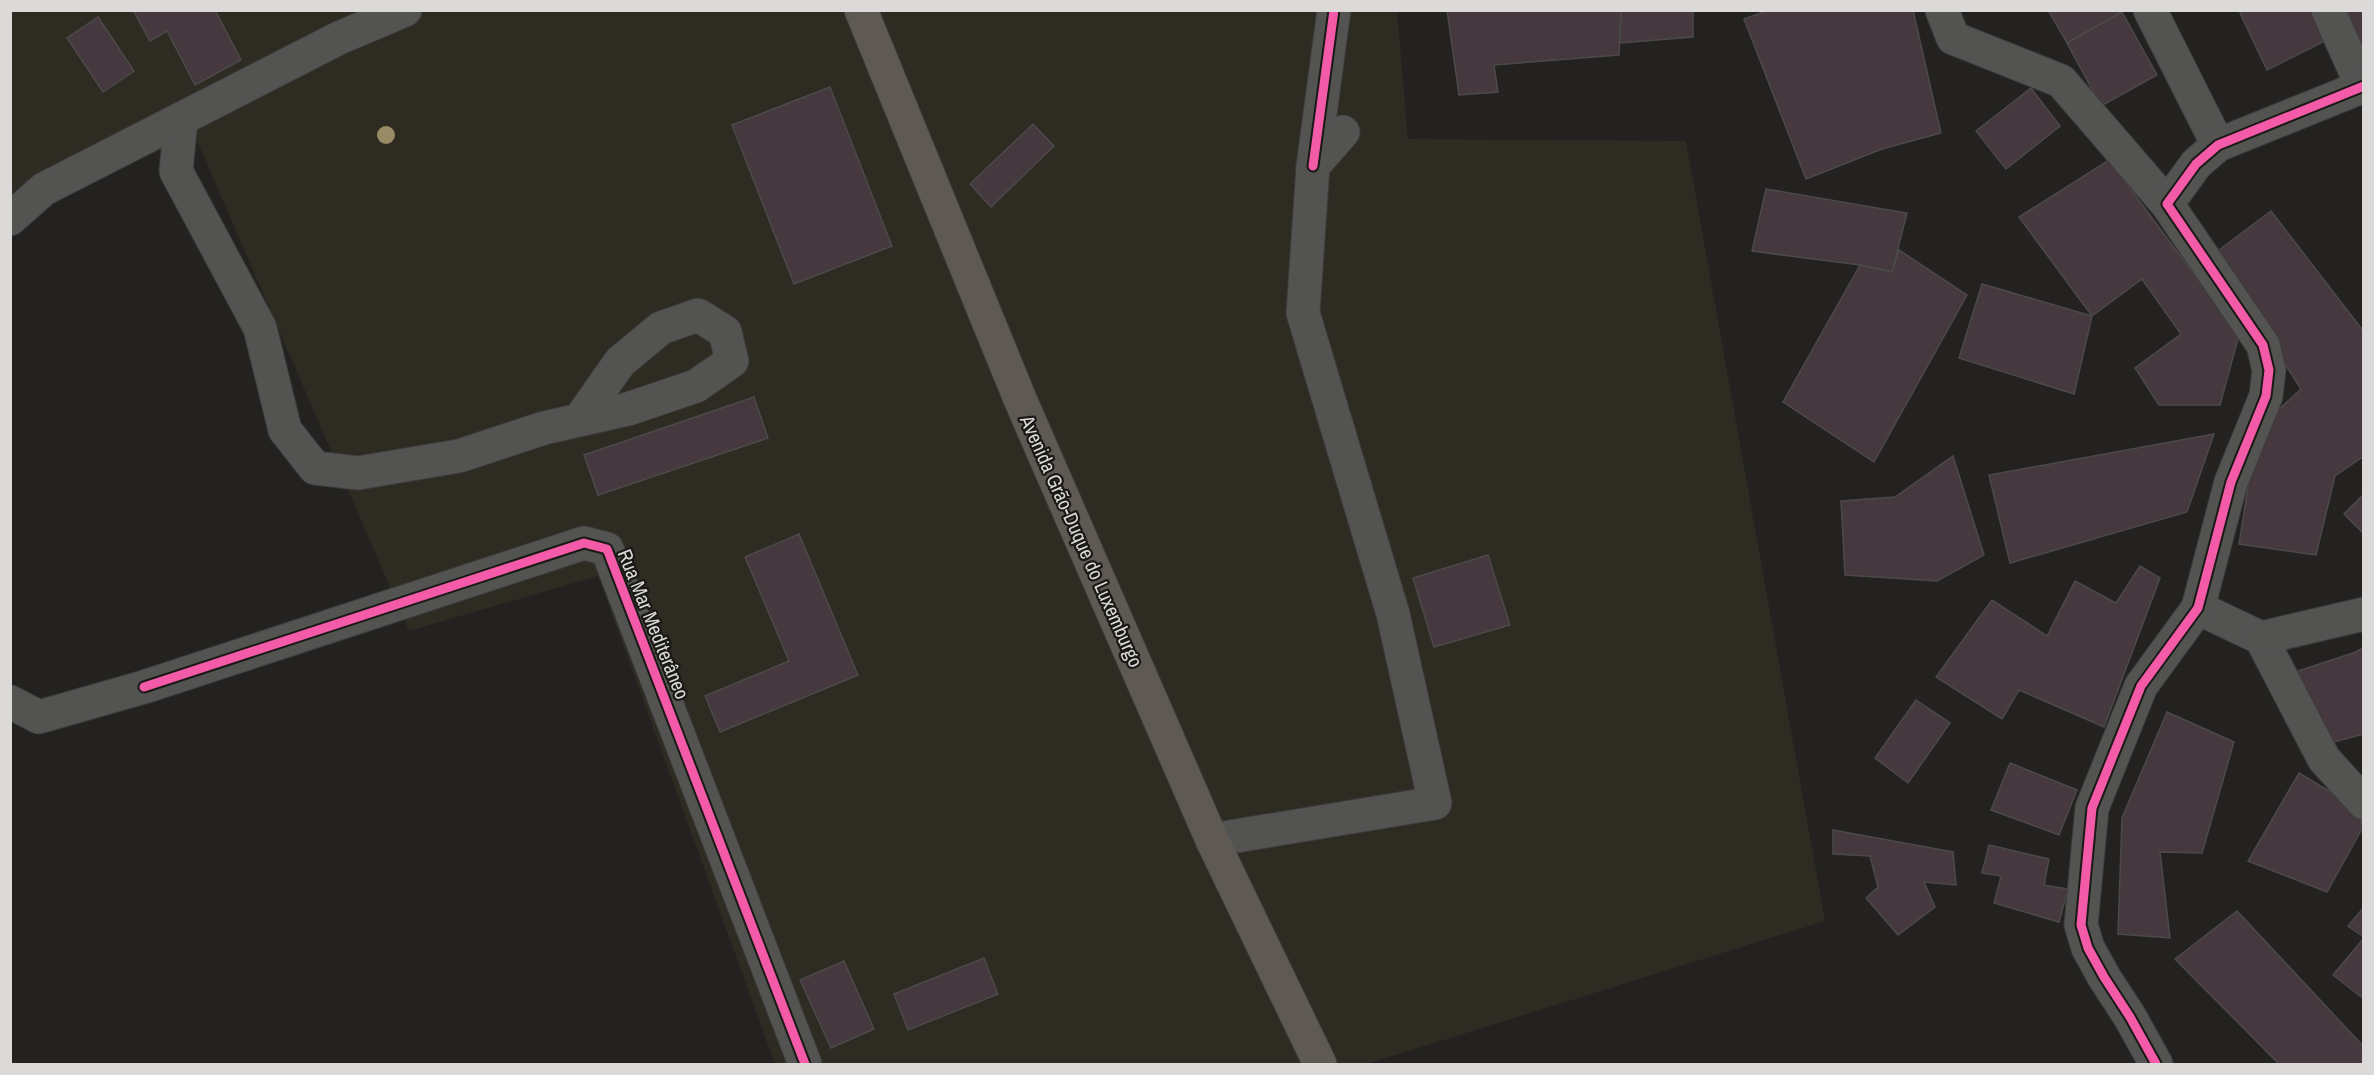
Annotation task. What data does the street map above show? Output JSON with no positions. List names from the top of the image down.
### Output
{
  "streets": {
    "main road": ["Avenida Grão-Duque do Luxemburgo"],
    "street": ["Rua Mar Mediterâneo"]
  }
}
